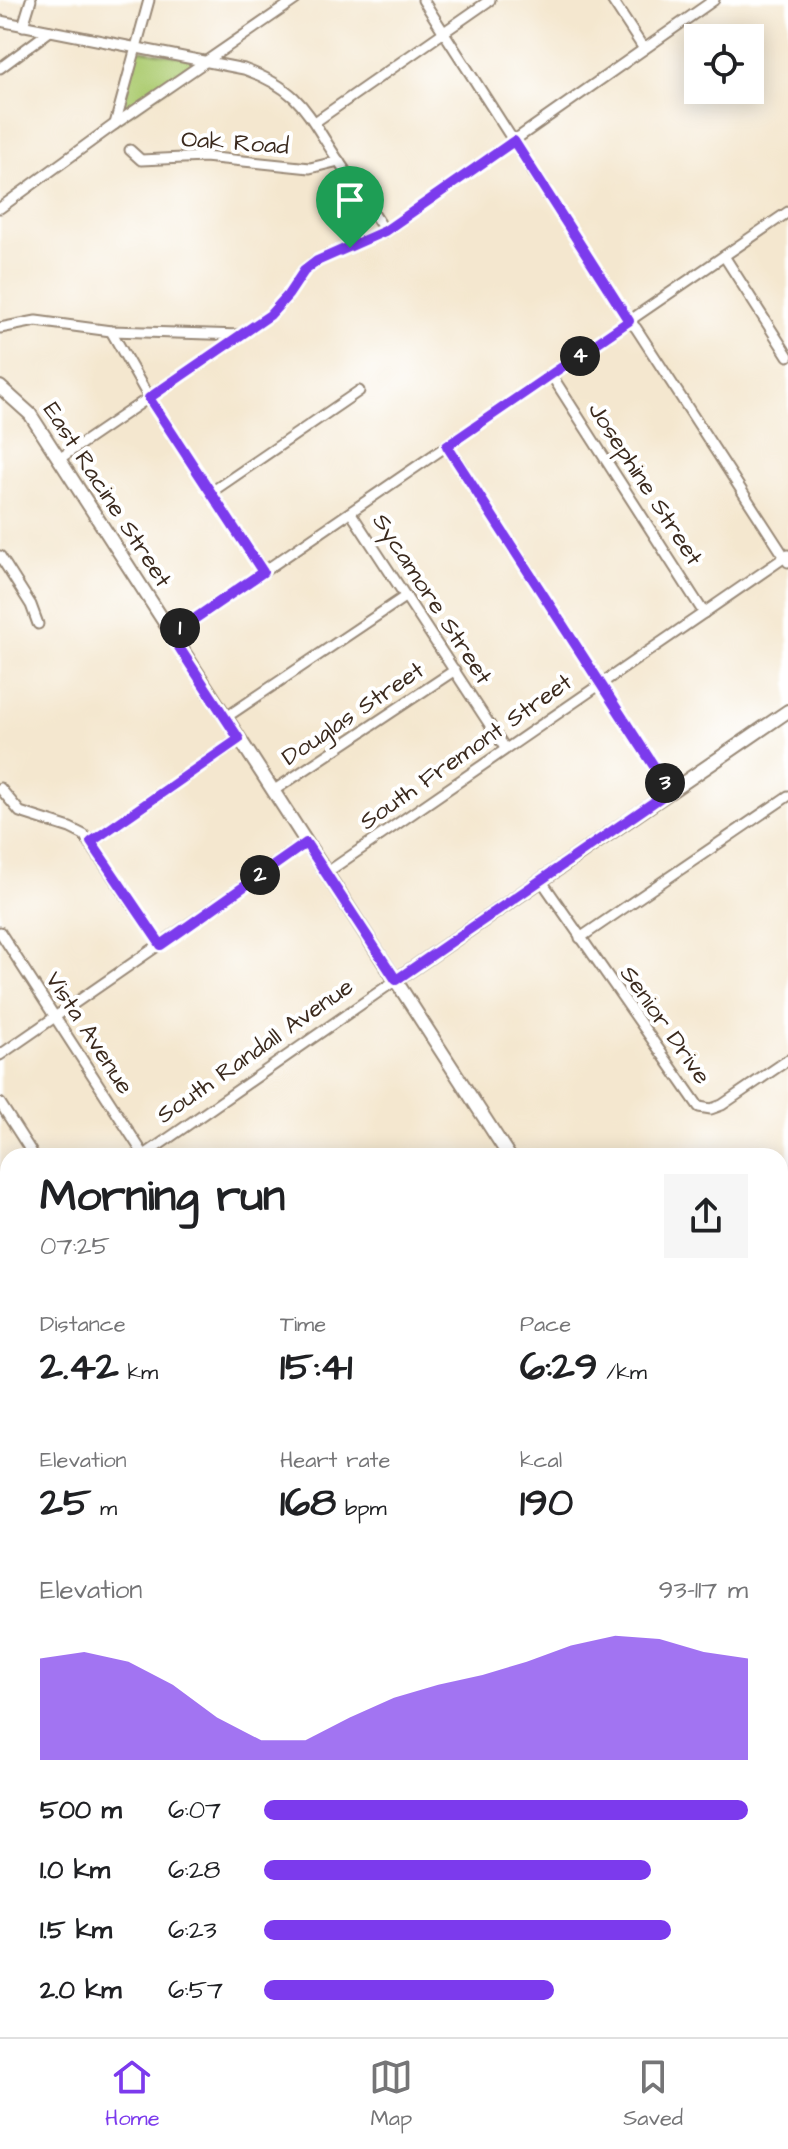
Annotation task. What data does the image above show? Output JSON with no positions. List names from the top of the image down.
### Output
{
  "streets": {
    "main road": ["East Racine Street", "South Randall Avenue"],
    "street": [
      "Oak Road",
      "Josephine Street",
      "Sycamore Street",
      "Douglas Street",
      "South Fremont Street",
      "Senior Drive",
      "Vista Avenue"
    ]
  },
  "crossings": [
    ["Josephine Street", "South Fremont Street"],
    ["East Racine Street", "Douglas Street"],
    ["East Racine Street", "South Fremont Street"],
    ["East Racine Street", "South Randall Avenue"],
    ["Sycamore Street", "Douglas Street"],
    ["Sycamore Street", "South Fremont Street"],
    ["Senior Drive", "South Randall Avenue"]
  ],
  "page": {
    "pins": [
      "4",
      "1",
      "3",
      "2"
    ],
    "heading": ["Morning run", "07:25"],
    "stats": [
      ["Distance", "2.42 km"],
      ["Time", "15:41"],
      ["Pace", "6:29 /km"],
      ["Elevation", "25 m"],
      ["Heart rate", "168 bpm"],
      ["kcal", "190"]
    ],
    "chart": ["Elevation", "93–117 m"],
    "list": [
      {
        "name": "500 m",
        "note": "6:07"
      },
      {
        "name": "1.0 km",
        "note": "6:28"
      },
      {
        "name": "1.5 km",
        "note": "6:23"
      },
      {
        "name": "2.0 km",
        "note": "6:57"
      }
    ],
    "tabs": ["Home", "Map", "Saved"]
  }
}
